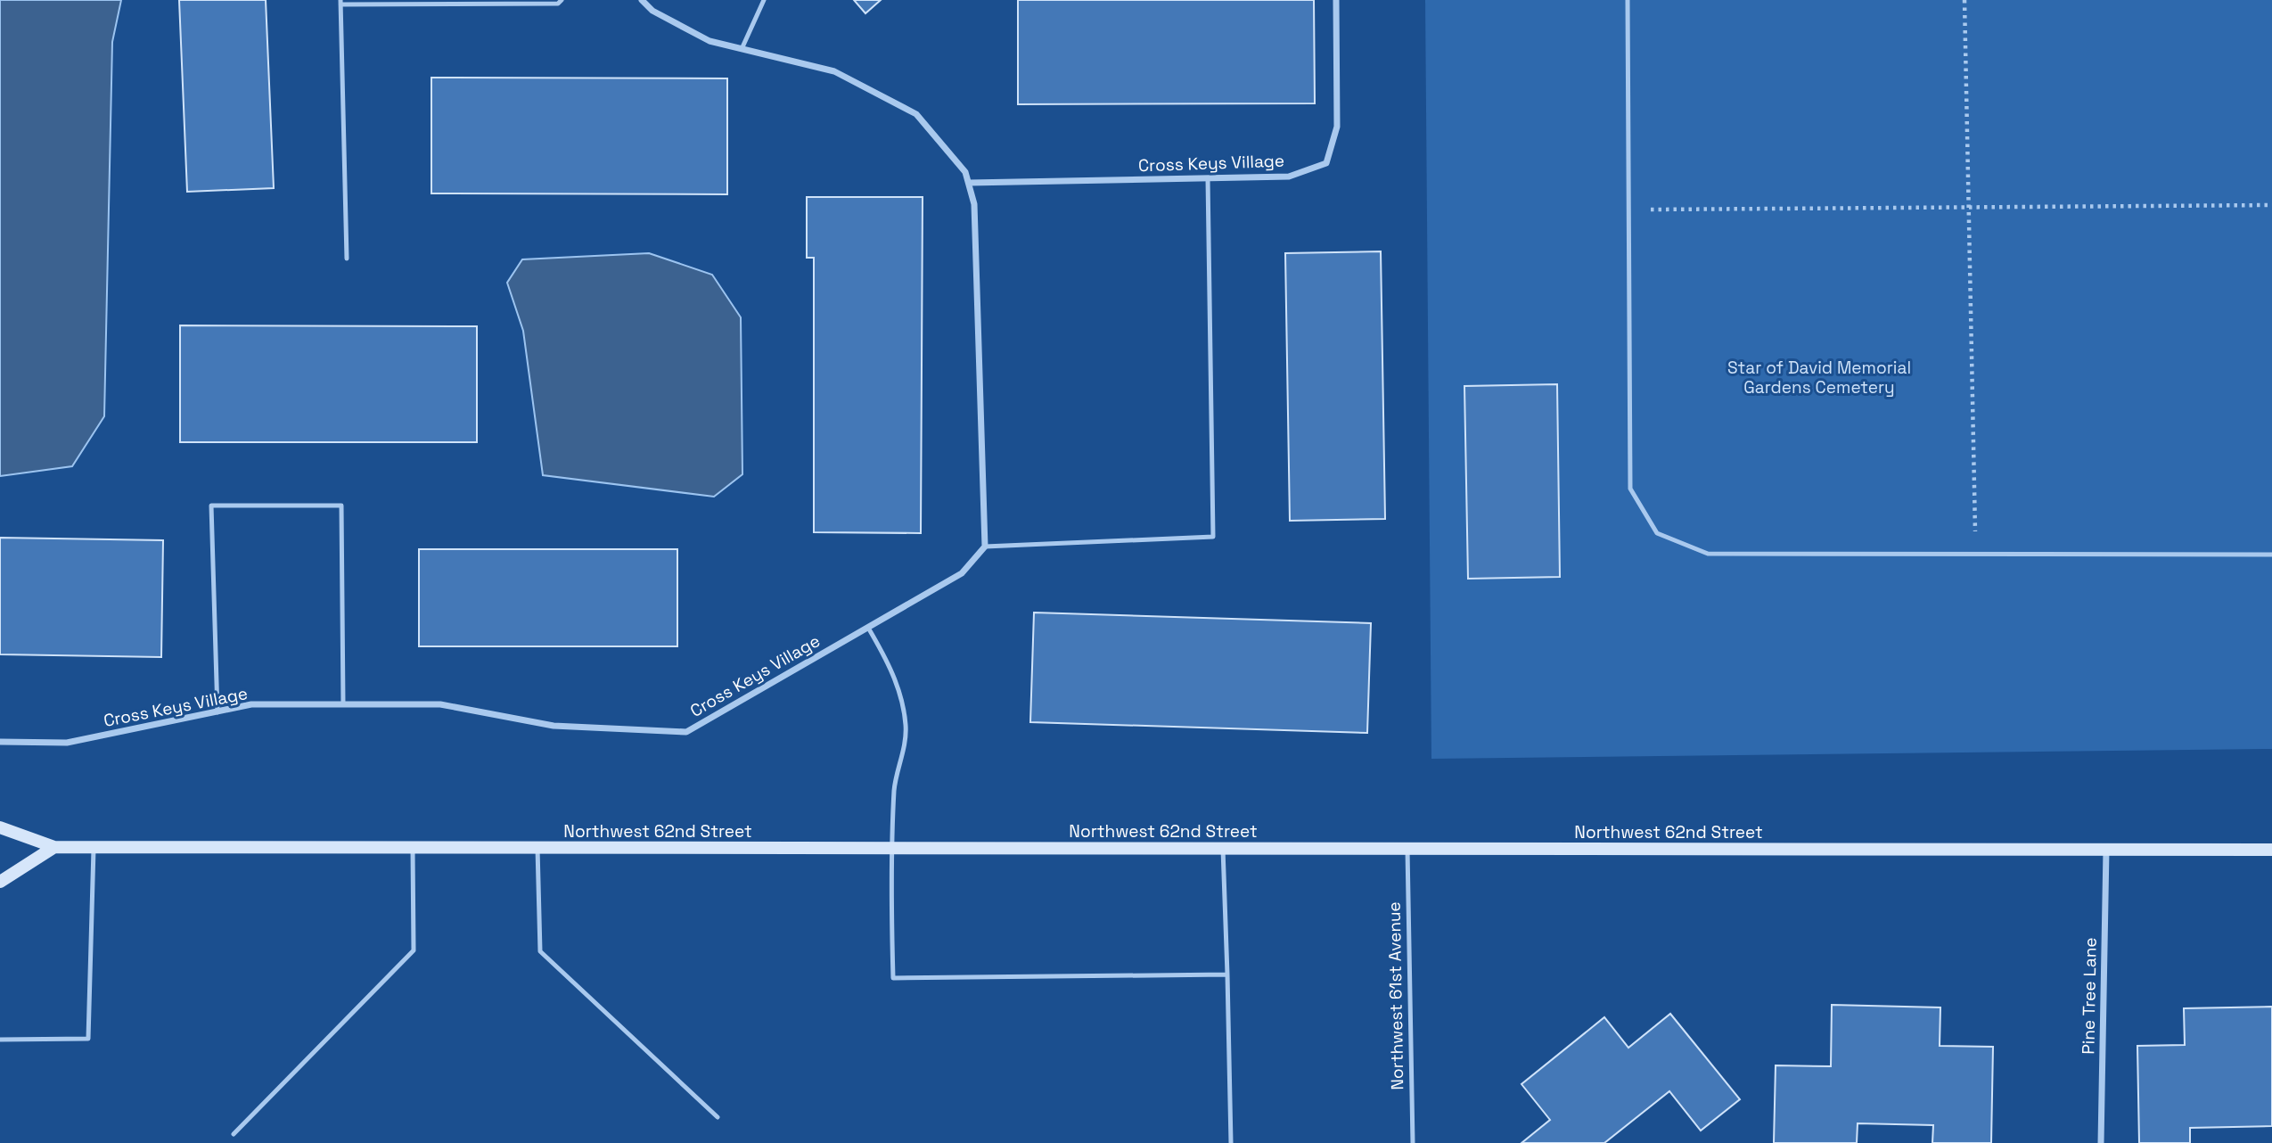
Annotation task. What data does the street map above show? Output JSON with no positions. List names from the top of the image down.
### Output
{
  "streets": {
    "street": ["Cross Keys Village", "Northwest 62nd Street", "Pine Tree Lane"],
    "lane": ["Northwest 61st Avenue"]
  },
  "crossings": [
    ["Northwest 62nd Street", "Northwest 61st Avenue"],
    ["Northwest 62nd Street", "Pine Tree Lane"]
  ],
  "parks": ["Star of David Memorial Gardens Cemetery"]
}
